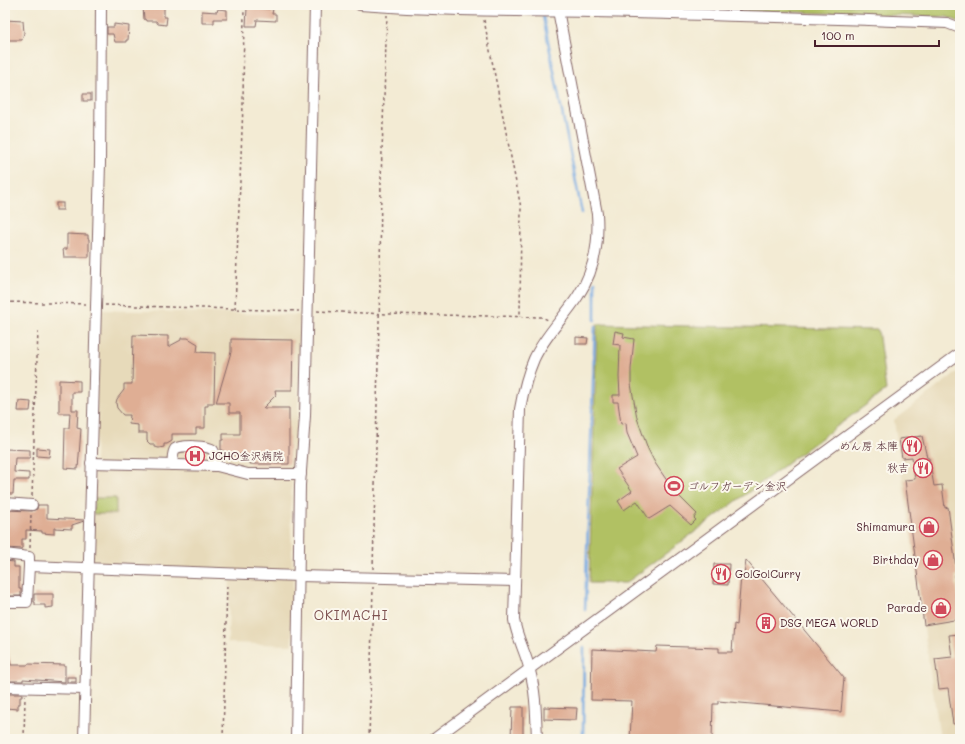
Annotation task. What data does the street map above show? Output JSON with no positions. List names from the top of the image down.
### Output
{
  "districts": ["OKIMACHI"],
  "places": {
    "restaurant": ["めん房 本陣", "秋吉", "Go!Go!Curry"],
    "hospital": ["JCHO金沢病院"],
    "sports": ["ゴルフガーデン金沢"],
    "shop": ["Shimamura", "Birthday", "Parade"],
    "building": ["DSG MEGA WORLD"]
  },
  "scale_bar": "100 m"
}
